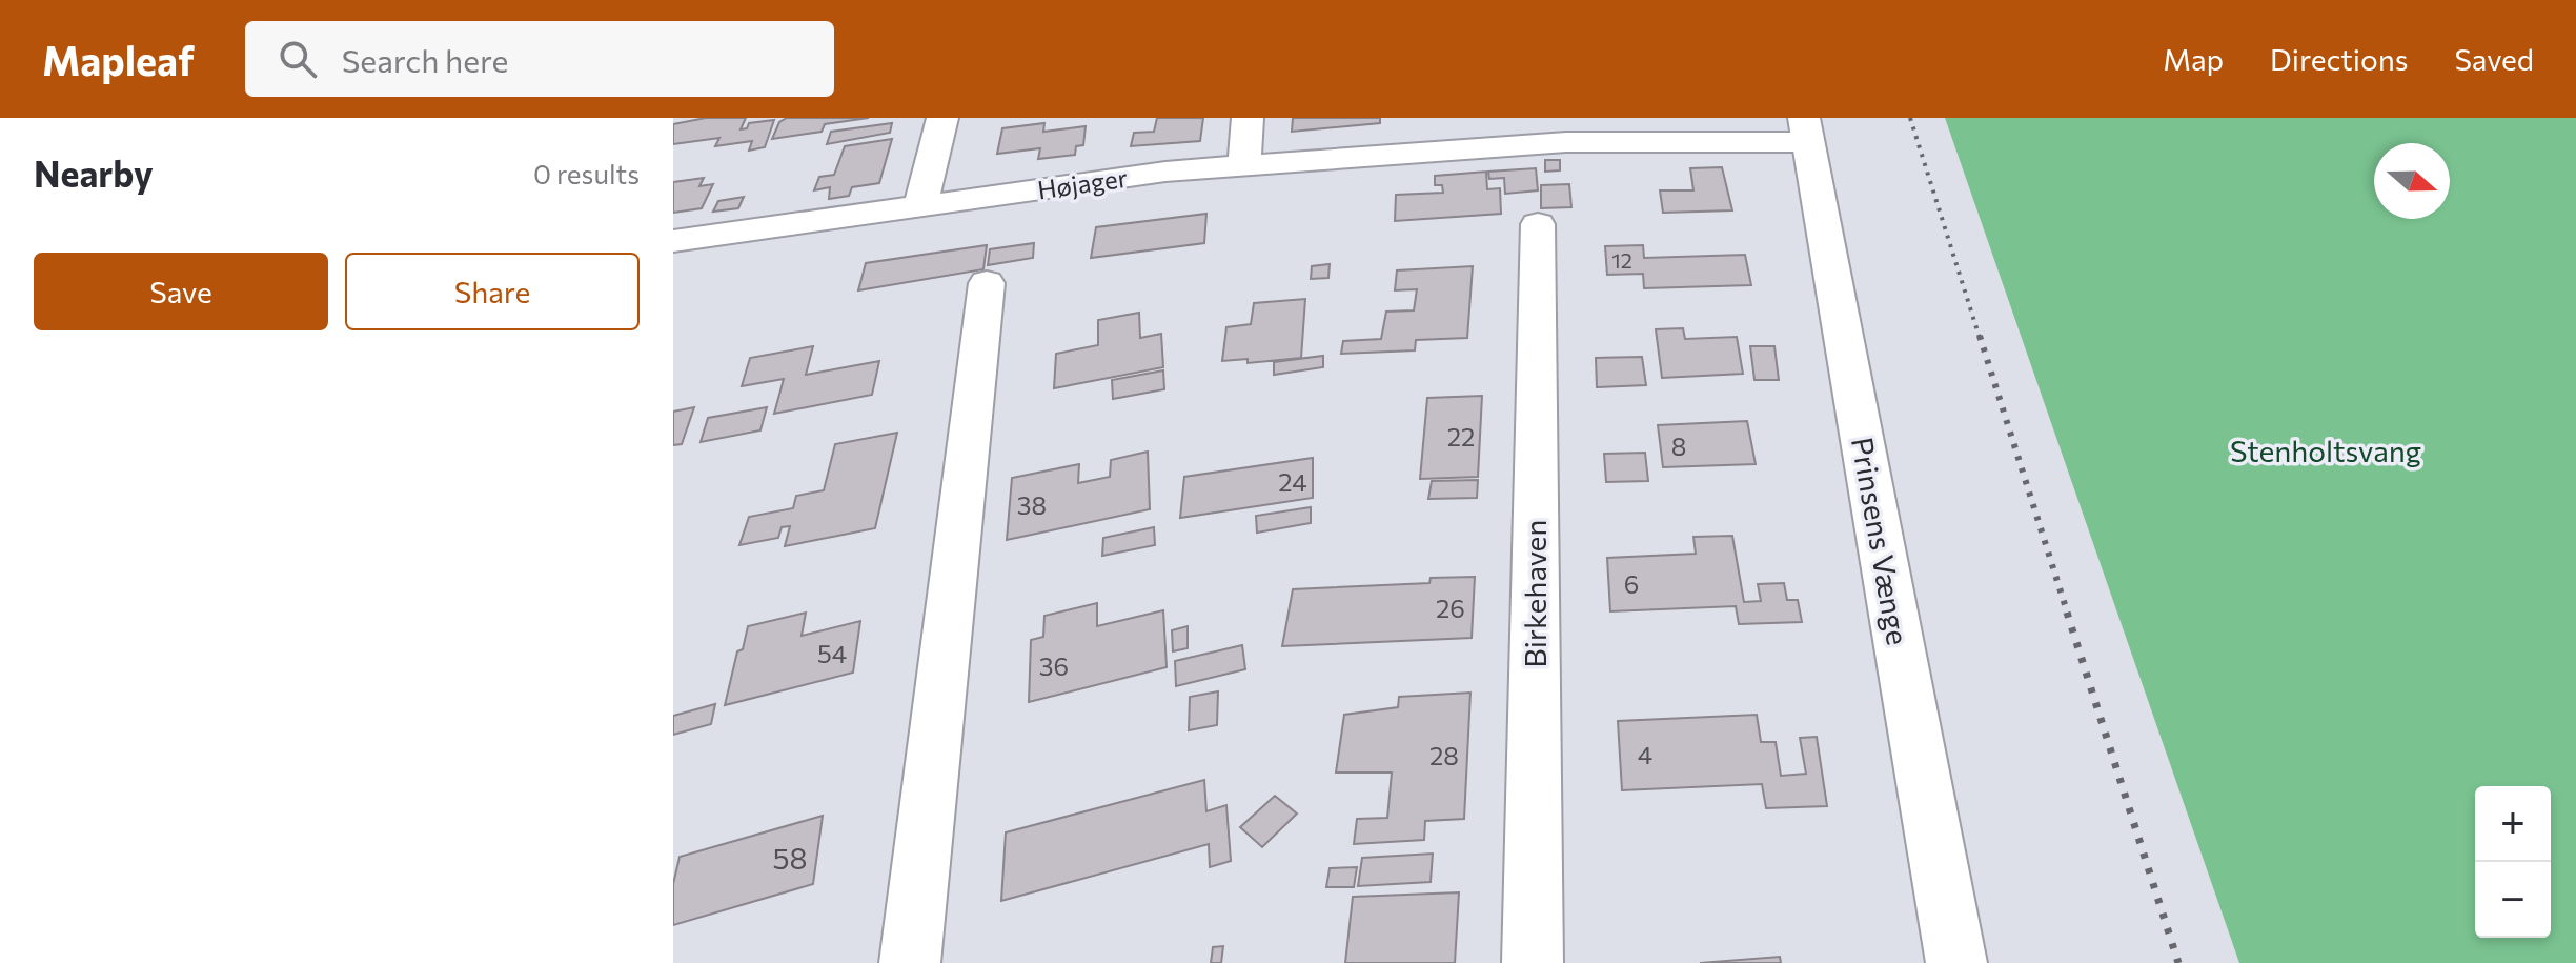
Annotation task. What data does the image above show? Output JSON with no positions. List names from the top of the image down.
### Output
{
  "streets": {
    "street": ["Højager", "Prinsens Vænge", "Birkehaven"]
  },
  "crossings": [
    ["Højager", "Prinsens Vænge"]
  ],
  "parks": ["Stenholtsvang"],
  "house_numbers": [
    "12",
    "22",
    "8",
    "24",
    "38",
    "6",
    "26",
    "54",
    "36",
    "4",
    "28",
    "58"
  ],
  "north": "right",
  "page": {
    "header": "Mapleaf",
    "search": "Search here",
    "nav": ["Map", "Directions", "Saved"],
    "heading": ["Nearby", "0 results"],
    "buttons": ["Save", "Share"],
    "map_buttons": ["+", "−"]
  }
}
